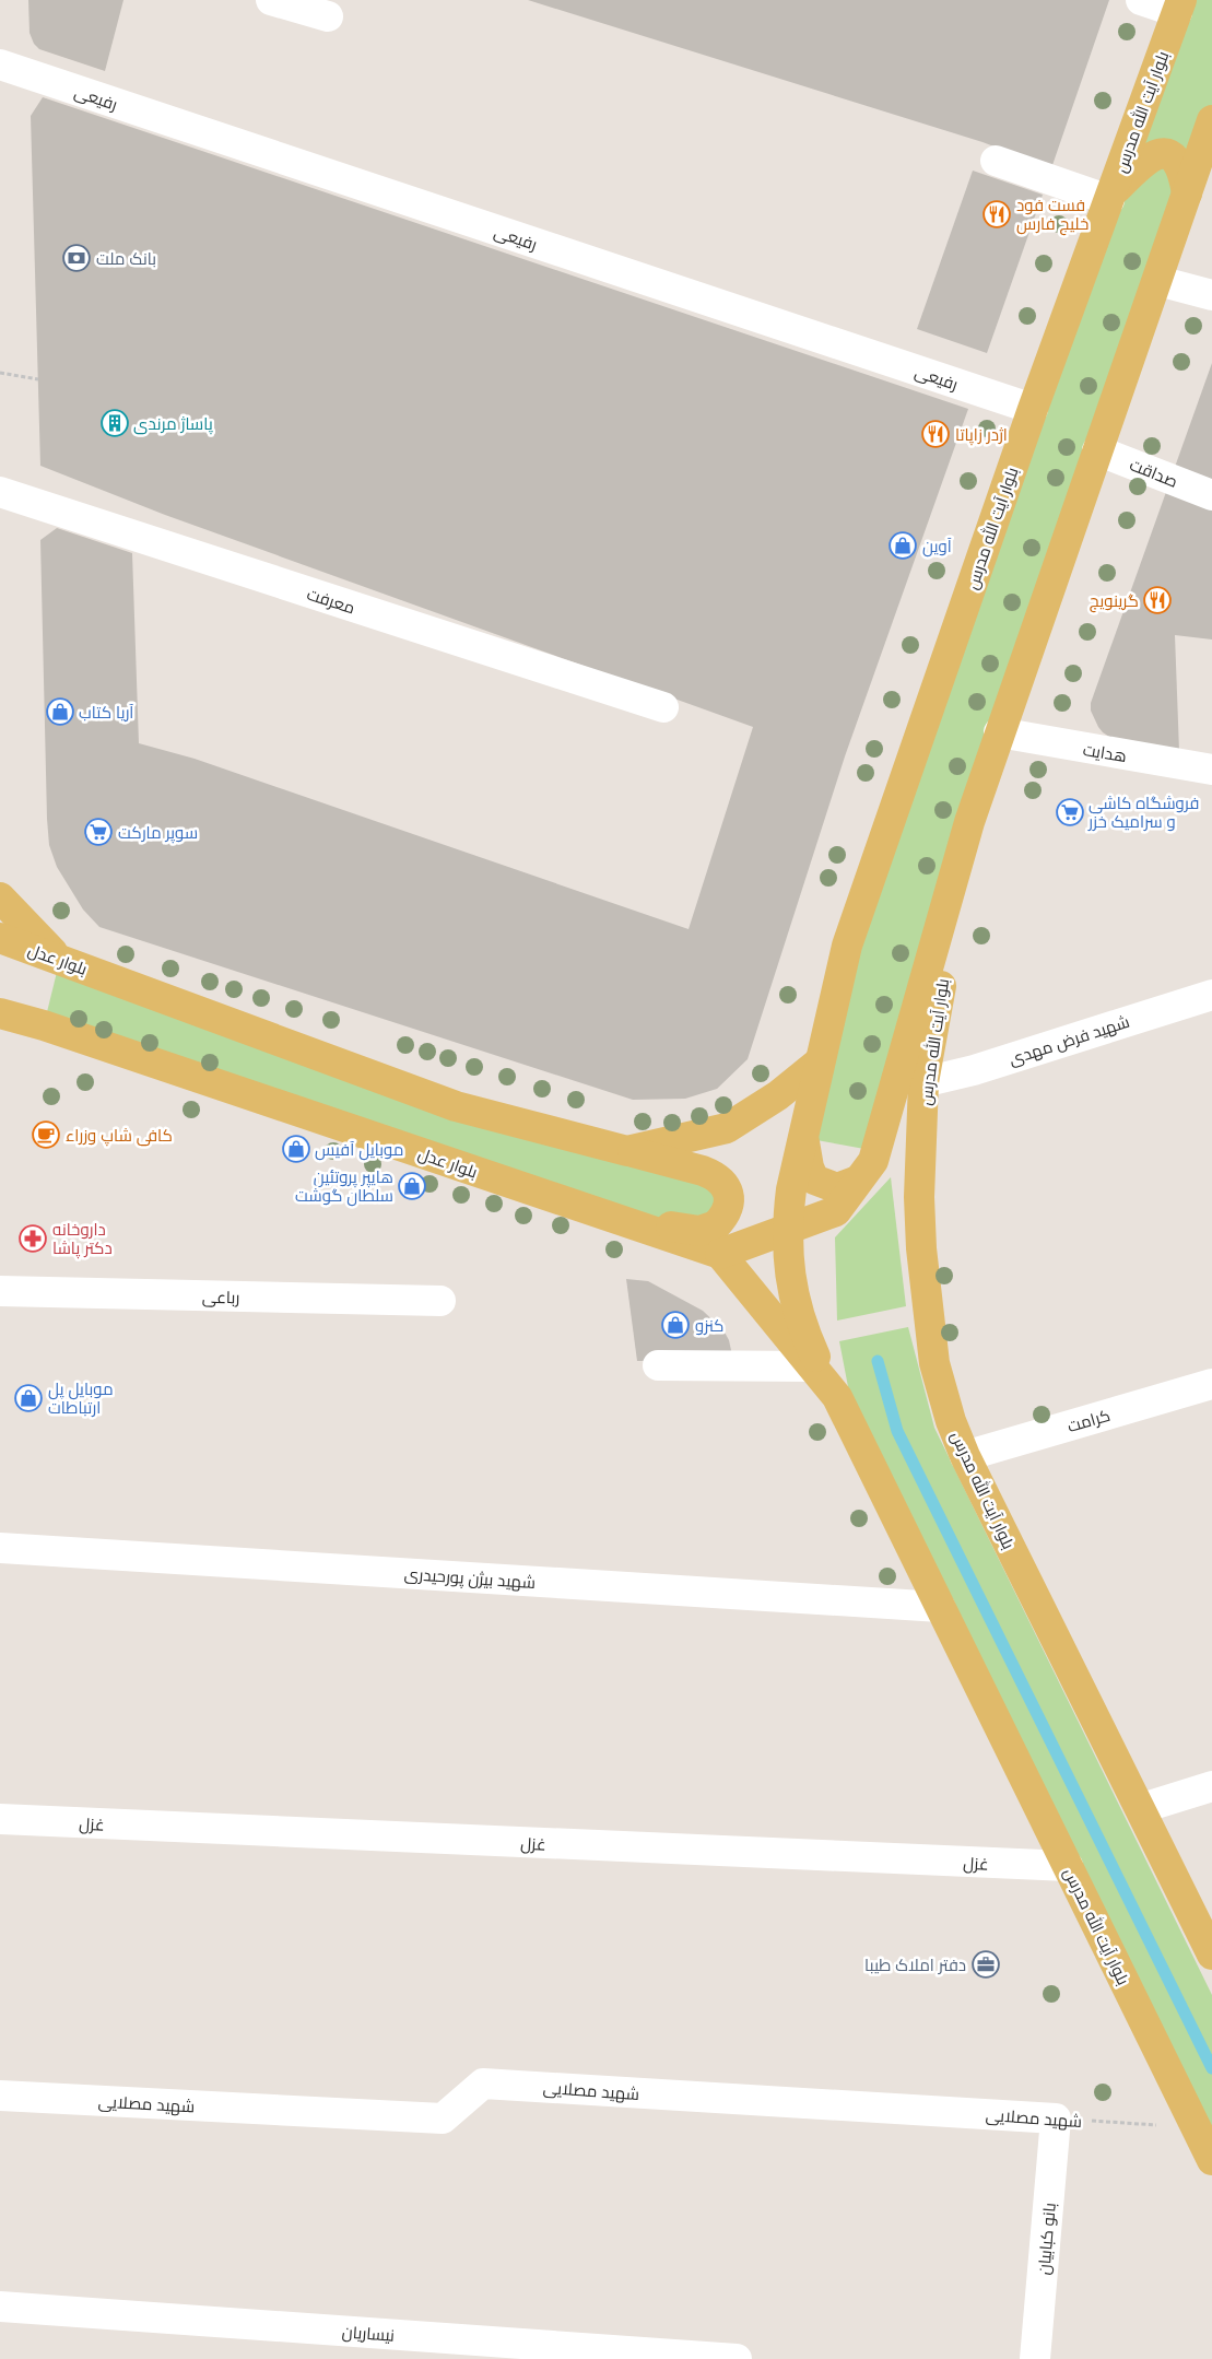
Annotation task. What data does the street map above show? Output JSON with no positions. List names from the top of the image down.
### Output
{
  "streets": {
    "main road": ["بلوار آیت الله مدرس", "بلوار عدل"],
    "street": [
      "رفیعی",
      "صداقت",
      "معرفت",
      "هدایت",
      "شهید فرض مهدی",
      "رباعی",
      "کرامت",
      "شهید بیژن پورحیدری",
      "غزل",
      "شهید مصلایی",
      "بانو کبابیان",
      "نیساریان"
    ]
  },
  "crossings": [
    ["رفیعی", "بلوار آیت الله مدرس"],
    ["بلوار آیت الله مدرس", "صداقت"],
    ["بلوار آیت الله مدرس", "هدایت"],
    ["بلوار آیت الله مدرس", "بلوار عدل"],
    ["بلوار آیت الله مدرس", "شهید فرض مهدی"],
    ["بلوار آیت الله مدرس", "کرامت"],
    ["بلوار آیت الله مدرس", "شهید بیژن پورحیدری"],
    ["بلوار آیت الله مدرس", "غزل"],
    ["بلوار آیت الله مدرس", "شهید مصلایی"],
    ["شهید مصلایی", "بانو کبابیان"]
  ],
  "places": {
    "restaurant": ["فست فود خلیج فارس", "اژدر زاپاتا", "گرینویچ"],
    "bank": ["بانک ملت"],
    "building": ["پاساژ مرندی"],
    "shop": [
      "آوین",
      "آریا کتاب",
      "موبایل آفیس",
      "هایپر پروتئین سلطان گوشت",
      "کنزو",
      "موبایل پل ارتباطات"
    ],
    "supermarket": ["فروشگاه کاشی و سرامیک خزر", "سوپر مارکت"],
    "cafe": ["کافی شاپ وزراء"],
    "pharmacy": ["داروخانه دکتر پاشا"],
    "office": ["دفتر املاک طیبا"]
  }
}
